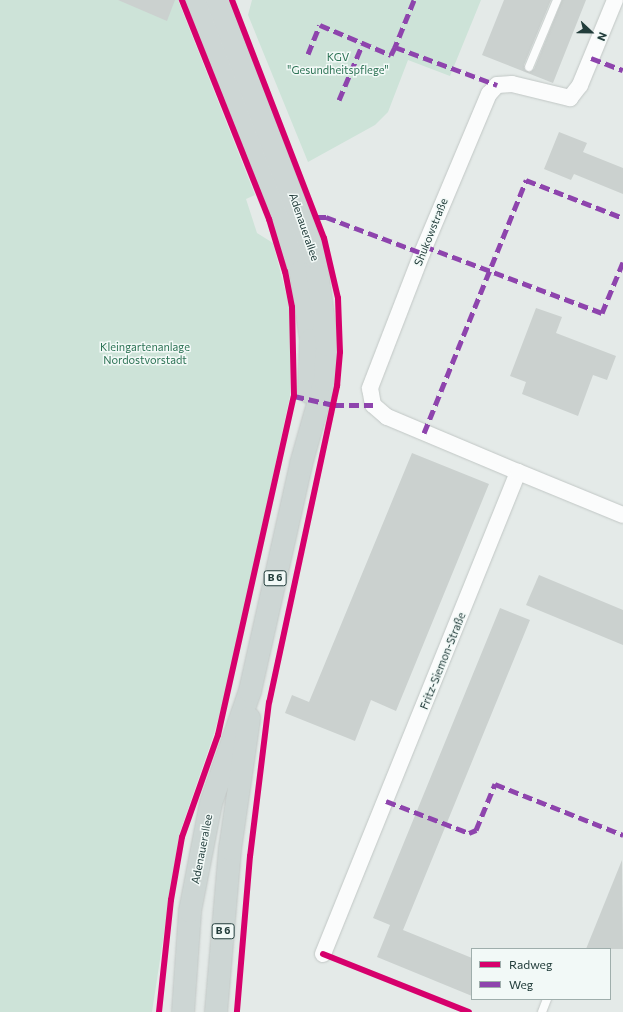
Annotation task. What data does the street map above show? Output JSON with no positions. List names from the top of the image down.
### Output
{
  "streets": {
    "main road": ["Adenauerallee", "B 6"],
    "street": ["Shukowstraße", "Fritz-Siemon-Straße"]
  },
  "crossings": [
    ["Shukowstraße", "Fritz-Siemon-Straße"]
  ],
  "parks": ["KGV \"Gesundheitspflege\"", "Kleingartenanlage Nordostvorstadt"],
  "legend": ["Radweg", "Weg"],
  "north": "right"
}
